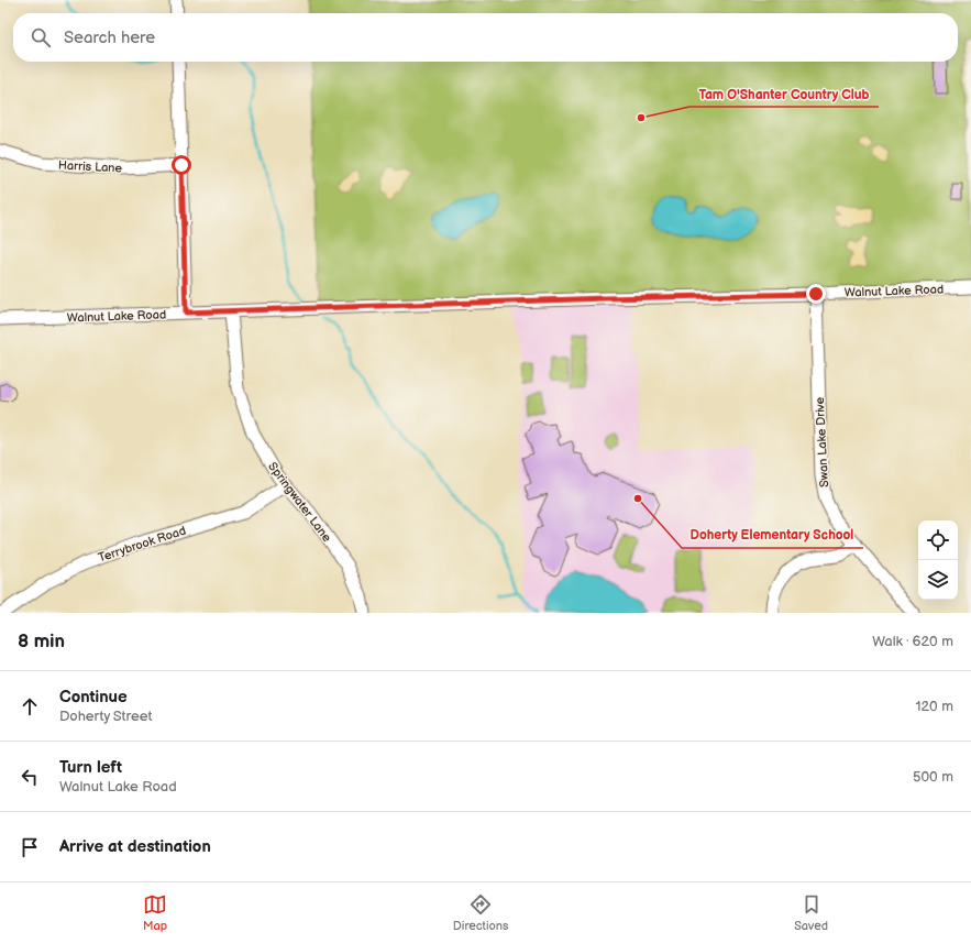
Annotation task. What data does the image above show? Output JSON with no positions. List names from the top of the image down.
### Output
{
  "streets": {
    "street": [
      "Harris Lane",
      "Walnut Lake Road",
      "Swan Lake Drive",
      "Springwater Lane",
      "Terrybrook Road"
    ]
  },
  "crossings": [
    ["Walnut Lake Road", "Swan Lake Drive"],
    ["Walnut Lake Road", "Springwater Lane"],
    ["Springwater Lane", "Terrybrook Road"]
  ],
  "places": ["Tam O'Shanter Country Club", "Doherty Elementary School"],
  "page": {
    "search": "Search here",
    "heading": ["8 min", "Walk · 620 m"],
    "list": [
      ["Continue", "Doherty Street", "120 m"],
      ["Turn left", "Walnut Lake Road", "500 m"],
      "Arrive at destination"
    ],
    "nav": ["Map", "Directions", "Saved"]
  }
}
